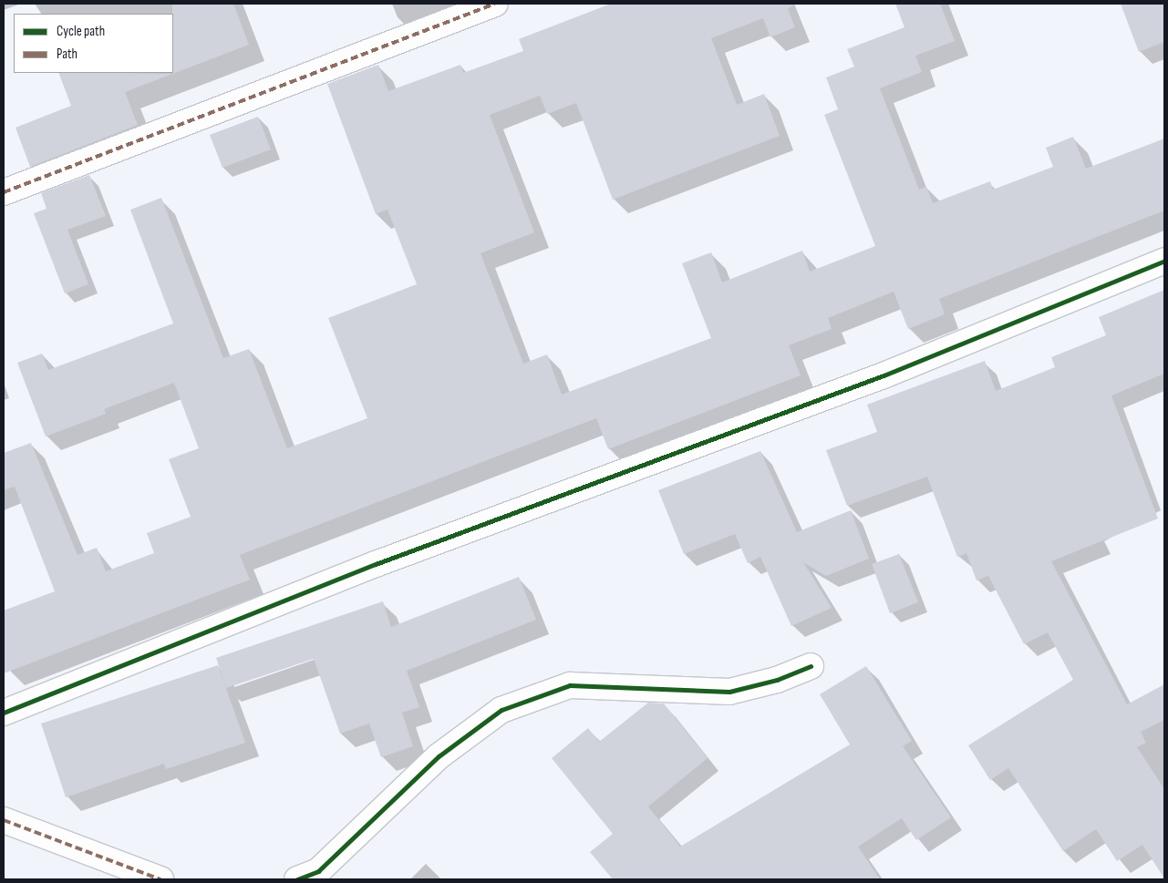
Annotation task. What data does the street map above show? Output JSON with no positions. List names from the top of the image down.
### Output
{
  "legend": ["Cycle path", "Path"]
}
